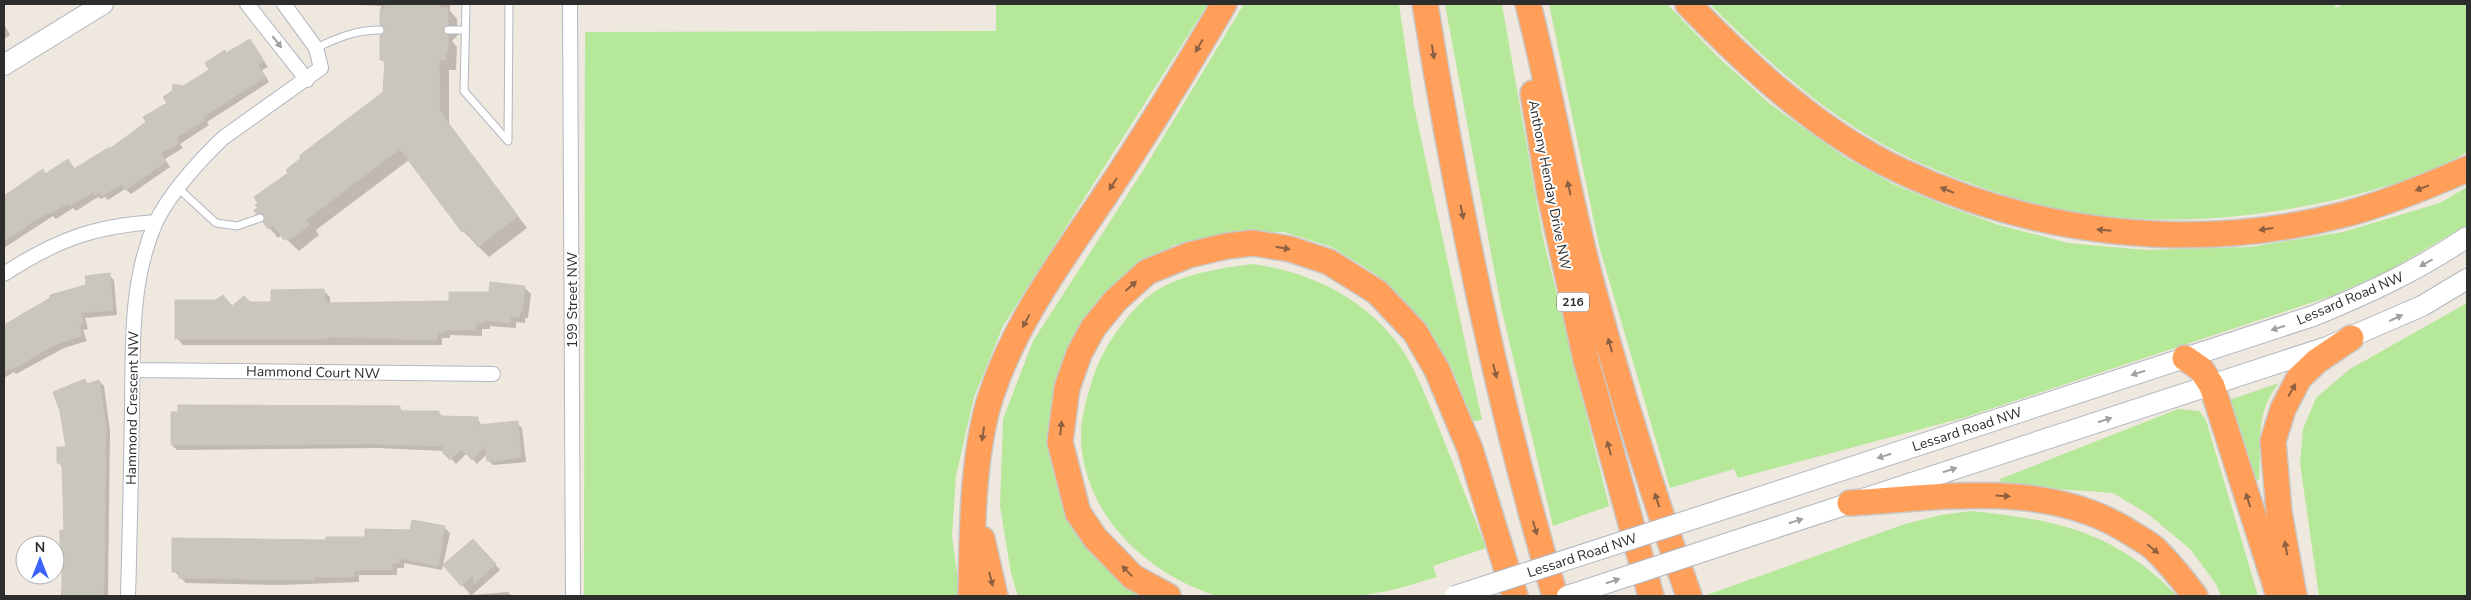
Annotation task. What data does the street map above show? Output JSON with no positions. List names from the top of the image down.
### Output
{
  "streets": {
    "highway": ["Anthony Henday Drive NW", "216"],
    "main road": ["Lessard Road NW"],
    "street": ["199 Street NW", "Hammond Court NW", "Hammond Crescent NW"]
  },
  "crossings": [
    ["Hammond Court NW", "Hammond Crescent NW"]
  ],
  "north": "top"
}
